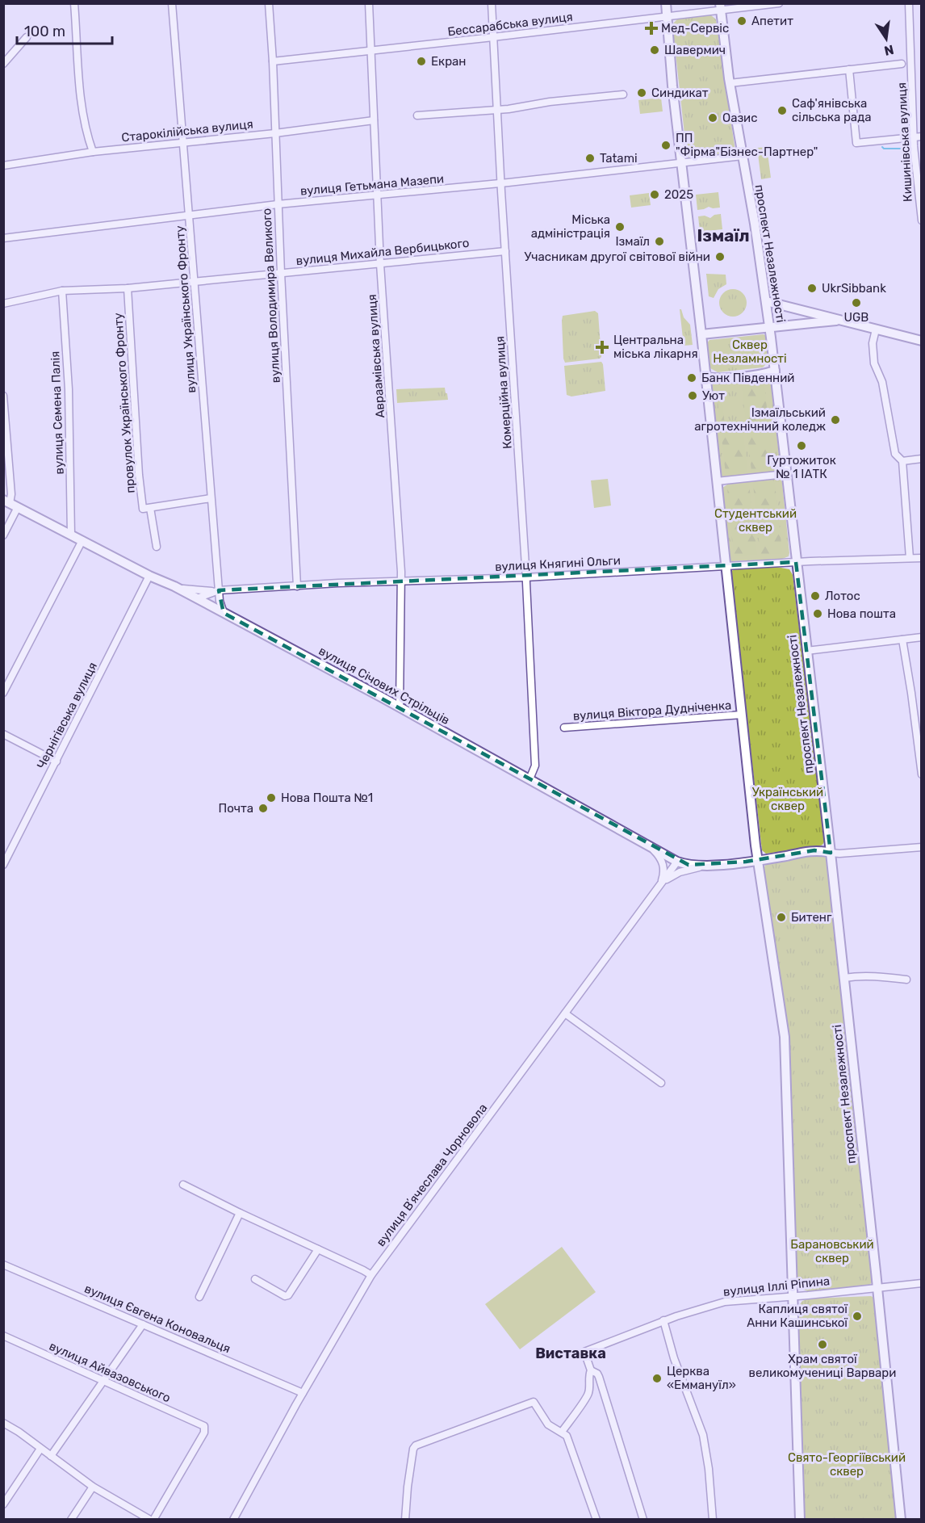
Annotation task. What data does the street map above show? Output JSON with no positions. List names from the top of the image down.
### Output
{
  "streets": {
    "main road": ["проспект Незалежності", "вулиця Січових Стрільців"],
    "street": [
      "Бессарабська вулиця",
      "Старокілійська вулиця",
      "Кишинівська вулиця",
      "вулиця Гетьмана Мазепи",
      "вулиця Михайла Вербицького",
      "вулиця Володимира Великого",
      "вулиця Українського Фронту",
      "Авраамівська вулиця",
      "Комерційна вулиця",
      "провулок Українського Фронту",
      "вулиця Семена Палія",
      "вулиця Княгині Ольги",
      "вулиця Віктора Дудніченка",
      "Чернігівська вулиця",
      "вулиця Вʼячеслава Чорновола",
      "вулиця Іллі Ріпина",
      "вулиця Євгена Коновальця",
      "вулиця Айвазовського"
    ]
  },
  "crossings": [
    ["Бессарабська вулиця", "проспект Незалежності"],
    ["Бессарабська вулиця", "вулиця Володимира Великого"],
    ["Бессарабська вулиця", "Авраамівська вулиця"],
    ["Бессарабська вулиця", "Комерційна вулиця"],
    ["Старокілійська вулиця", "вулиця Володимира Великого"],
    ["Старокілійська вулиця", "вулиця Українського Фронту"],
    ["Старокілійська вулиця", "Авраамівська вулиця"],
    ["вулиця Гетьмана Мазепи", "проспект Незалежності"],
    ["вулиця Гетьмана Мазепи", "вулиця Володимира Великого"],
    ["вулиця Гетьмана Мазепи", "вулиця Українського Фронту"],
    ["вулиця Гетьмана Мазепи", "Авраамівська вулиця"],
    ["вулиця Гетьмана Мазепи", "Комерційна вулиця"],
    ["вулиця Михайла Вербицького", "вулиця Володимира Великого"],
    ["вулиця Михайла Вербицького", "вулиця Українського Фронту"],
    ["вулиця Михайла Вербицького", "Авраамівська вулиця"],
    ["вулиця Михайла Вербицького", "Комерційна вулиця"],
    ["вулиця Михайла Вербицького", "провулок Українського Фронту"],
    ["вулиця Михайла Вербицького", "вулиця Семена Палія"],
    ["проспект Незалежності", "вулиця Княгині Ольги"],
    ["проспект Незалежності", "вулиця Січових Стрільців"],
    ["проспект Незалежності", "вулиця Іллі Ріпина"],
    ["вулиця Володимира Великого", "вулиця Княгині Ольги"],
    ["вулиця Українського Фронту", "вулиця Княгині Ольги"],
    ["вулиця Українського Фронту", "вулиця Січових Стрільців"],
    ["Авраамівська вулиця", "вулиця Княгині Ольги"],
    ["Авраамівська вулиця", "вулиця Січових Стрільців"],
    ["Комерційна вулиця", "вулиця Княгині Ольги"],
    ["Комерційна вулиця", "вулиця Січових Стрільців"],
    ["вулиця Семена Палія", "вулиця Січових Стрільців"],
    ["вулиця Княгині Ольги", "вулиця Січових Стрільців"],
    ["вулиця Січових Стрільців", "Чернігівська вулиця"],
    ["вулиця Січових Стрільців", "вулиця Вʼячеслава Чорновола"],
    ["вулиця Вʼячеслава Чорновола", "вулиця Євгена Коновальця"]
  ],
  "districts": ["Ізмаїл", "Виставка"],
  "parks": [
    "Сквер Незламності",
    "Студентський сквер",
    "Український сквер",
    "Барановський сквер",
    "Свято-Георгіївський сквер"
  ],
  "places": {
    "other": [
      "Апетит",
      "Шавермич",
      "Екран",
      "Синдикат",
      "Саф'янівська сільська рада",
      "Оазис",
      "ПП \"Фірма\"Бізнес-Партнер\"",
      "Tatami",
      "2025",
      "Міська адміністрація",
      "Ізмаїл",
      "Учасникам другої світової війни",
      "UkrSibbank",
      "UGB",
      "Банк Південний",
      "Уют",
      "Ізмаїльський агротехнічний коледж",
      "Гуртожиток № 1 ІАТК",
      "Лотос",
      "Нова пошта",
      "Нова Пошта №1",
      "Почта",
      "Битенг",
      "Каплиця cвятої Анни Кашинської",
      "Храм святої великомучениці Варвари",
      "Церква «Еммануїл»"
    ],
    "health": ["Мед-Сервіс", "Центральна міська лікарня"]
  },
  "scale_bar": "100 m",
  "north": "bottom"
}
